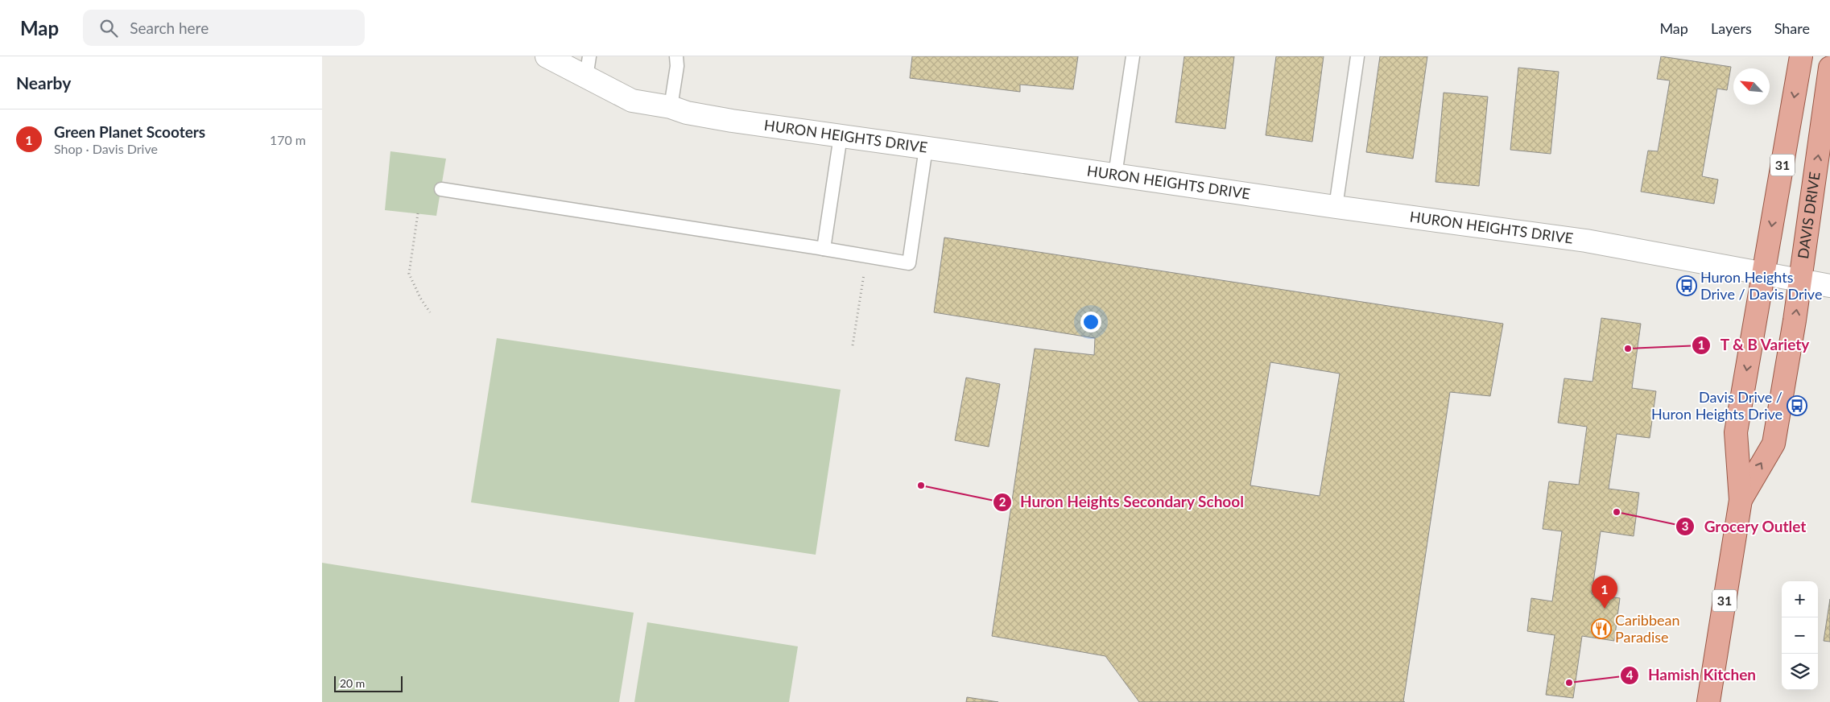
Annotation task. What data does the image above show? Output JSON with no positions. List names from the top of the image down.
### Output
{
  "streets": {
    "main road": ["31", "DAVIS DRIVE"],
    "street": ["HURON HEIGHTS DRIVE"]
  },
  "crossings": [
    ["HURON HEIGHTS DRIVE", "DAVIS DRIVE"]
  ],
  "places": {
    "bus stop": ["Huron Heights Drive / Davis Drive", "Davis Drive / Huron Heights Drive"],
    "other": [
      "T & B Variety",
      "Huron Heights Secondary School",
      "Grocery Outlet",
      "Hamish Kitchen"
    ],
    "restaurant": ["Caribbean Paradise"]
  },
  "scale_bar": "20 m",
  "north": "top left",
  "page": {
    "header": "Map",
    "search": "Search here",
    "nav": ["Map", "Layers", "Share"],
    "heading": "Nearby",
    "list": [
      {
        "mark": "1",
        "name": "Green Planet Scooters",
        "note": "Shop · Davis Drive",
        "value": "170 m"
      }
    ],
    "pins": "1",
    "map_buttons": ["+", "−"],
    "scale": "20 m"
  }
}
